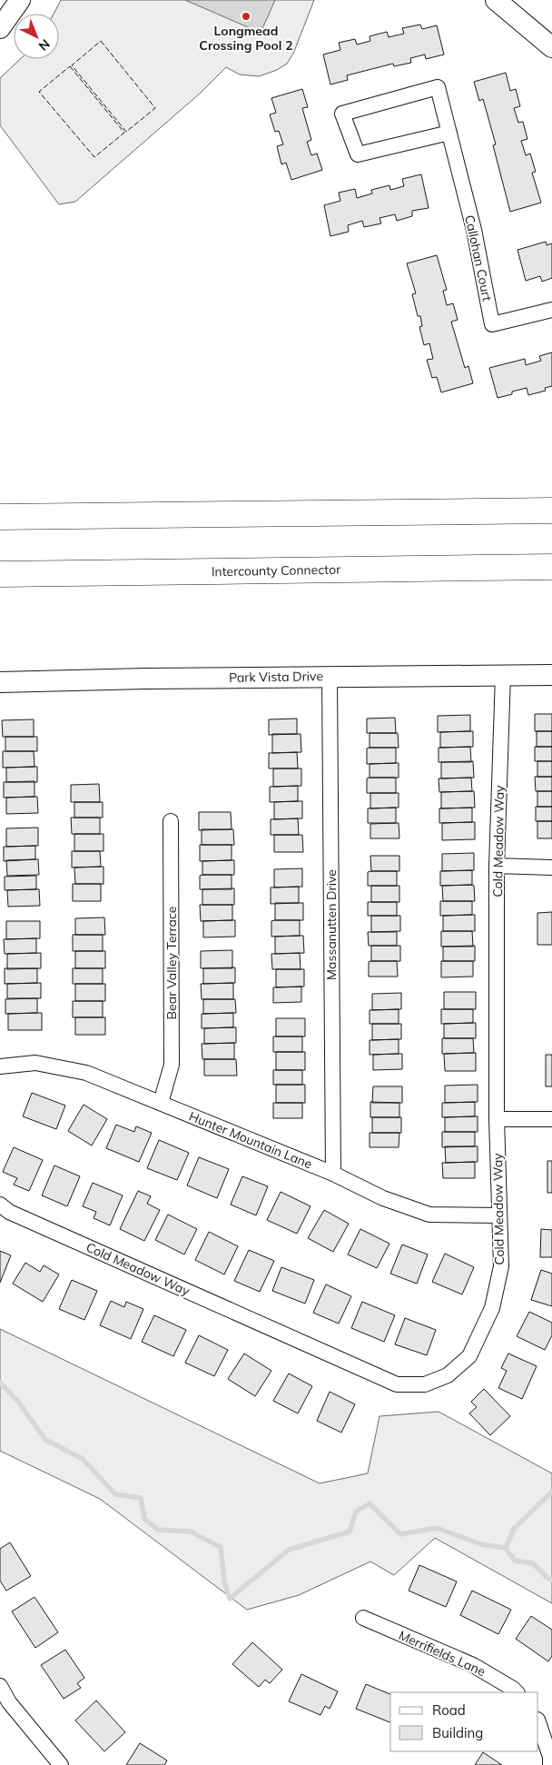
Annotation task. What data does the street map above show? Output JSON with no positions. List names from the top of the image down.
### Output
{
  "streets": {
    "highway": ["Intercounty Connector"],
    "street": [
      "Callohan Court",
      "Park Vista Drive",
      "Cold Meadow Way",
      "Massanutten Drive",
      "Bear Valley Terrace",
      "Hunter Mountain Lane",
      "Merrifields Lane"
    ]
  },
  "crossings": [
    ["Park Vista Drive", "Cold Meadow Way"],
    ["Park Vista Drive", "Massanutten Drive"],
    ["Cold Meadow Way", "Hunter Mountain Lane"],
    ["Massanutten Drive", "Hunter Mountain Lane"],
    ["Bear Valley Terrace", "Hunter Mountain Lane"]
  ],
  "places": ["Longmead Crossing Pool 2"],
  "legend": ["Road", "Building"],
  "north": "bottom right"
}
